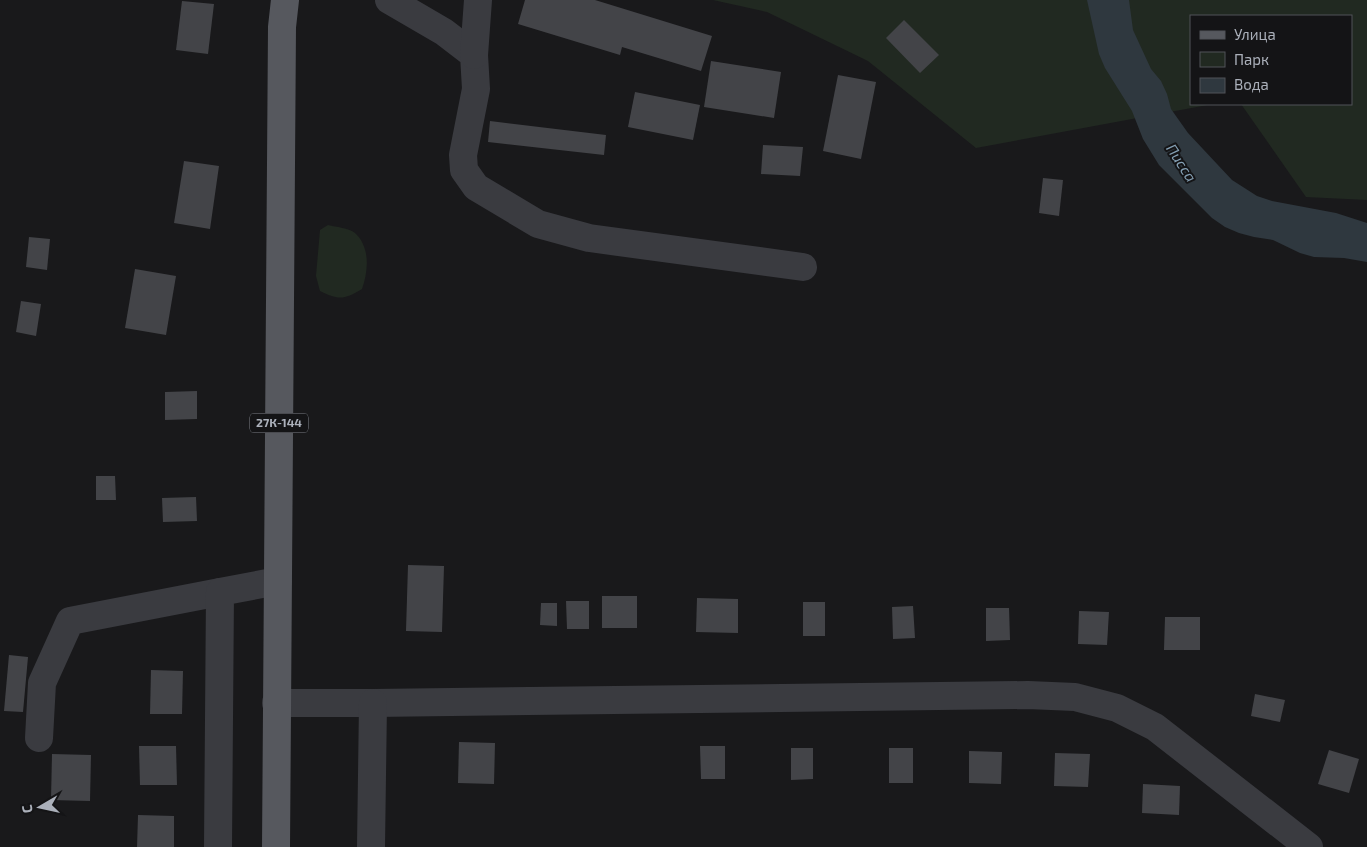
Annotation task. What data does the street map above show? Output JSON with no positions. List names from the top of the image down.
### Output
{
  "streets": {
    "main road": ["27К-144"]
  },
  "water": ["Писса"],
  "legend": ["Улица", "Парк", "Вода"],
  "north": "left"
}
